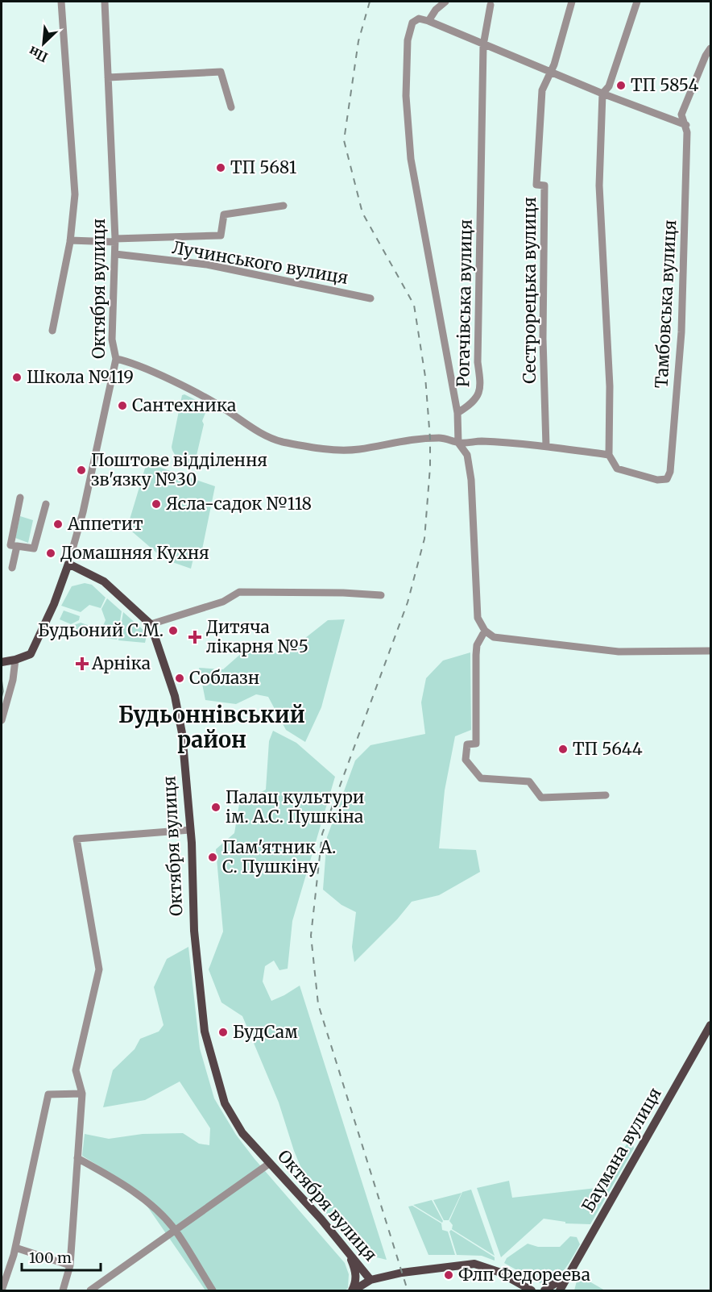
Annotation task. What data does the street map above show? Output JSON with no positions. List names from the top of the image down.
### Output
{
  "streets": {
    "main road": ["Октября вулиця", "Баумана вулиця"],
    "street": [
      "Лучинського вулиця",
      "Сестрорецька вулиця",
      "Рогачівська вулиця",
      "Тамбовська вулиця"
    ]
  },
  "crossings": [
    ["Лучинського вулиця", "Октября вулиця"]
  ],
  "districts": ["Будьоннівський район"],
  "places": {
    "other": [
      "ТП 5854",
      "ТП 5681",
      "Школа №119",
      "Сантехника",
      "Поштове відділення зв'язку №30",
      "Ясла-садок №118",
      "Аппетит",
      "Домашняя Кухня",
      "Будьоний С.М.",
      "Соблазн",
      "ТП 5644",
      "Палац культури ім. А.С. Пушкіна",
      "Пам'ятник А. С. Пушкіну",
      "БудСам",
      "Флп Федореева"
    ],
    "health": ["Дитяча лікарня №5", "Арніка"]
  },
  "scale_bar": "100 m",
  "north": "bottom left"
}
